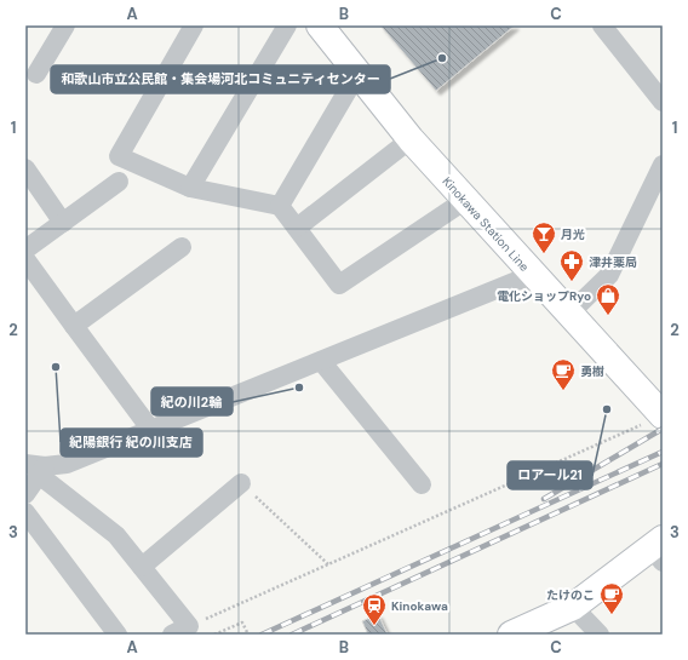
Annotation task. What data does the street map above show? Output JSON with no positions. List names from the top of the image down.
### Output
{
  "streets": {
    "main road": ["Kinokawa Station Line"]
  },
  "places": {
    "other": [
      "和歌山市立公民館・集会場河北コミュニティセンター",
      "紀陽銀行 紀の川支店",
      "紀の川2輪",
      "ロアール21"
    ],
    "bar": ["月光"],
    "pharmacy": ["津井薬局"],
    "shop": ["電化ショップRyo"],
    "cafe": ["勇樹", "たけのこ"],
    "station": ["Kinokawa"]
  },
  "grid": {
    "columns": ["A", "B", "C"],
    "rows": ["1", "2", "3"]
  }
}
